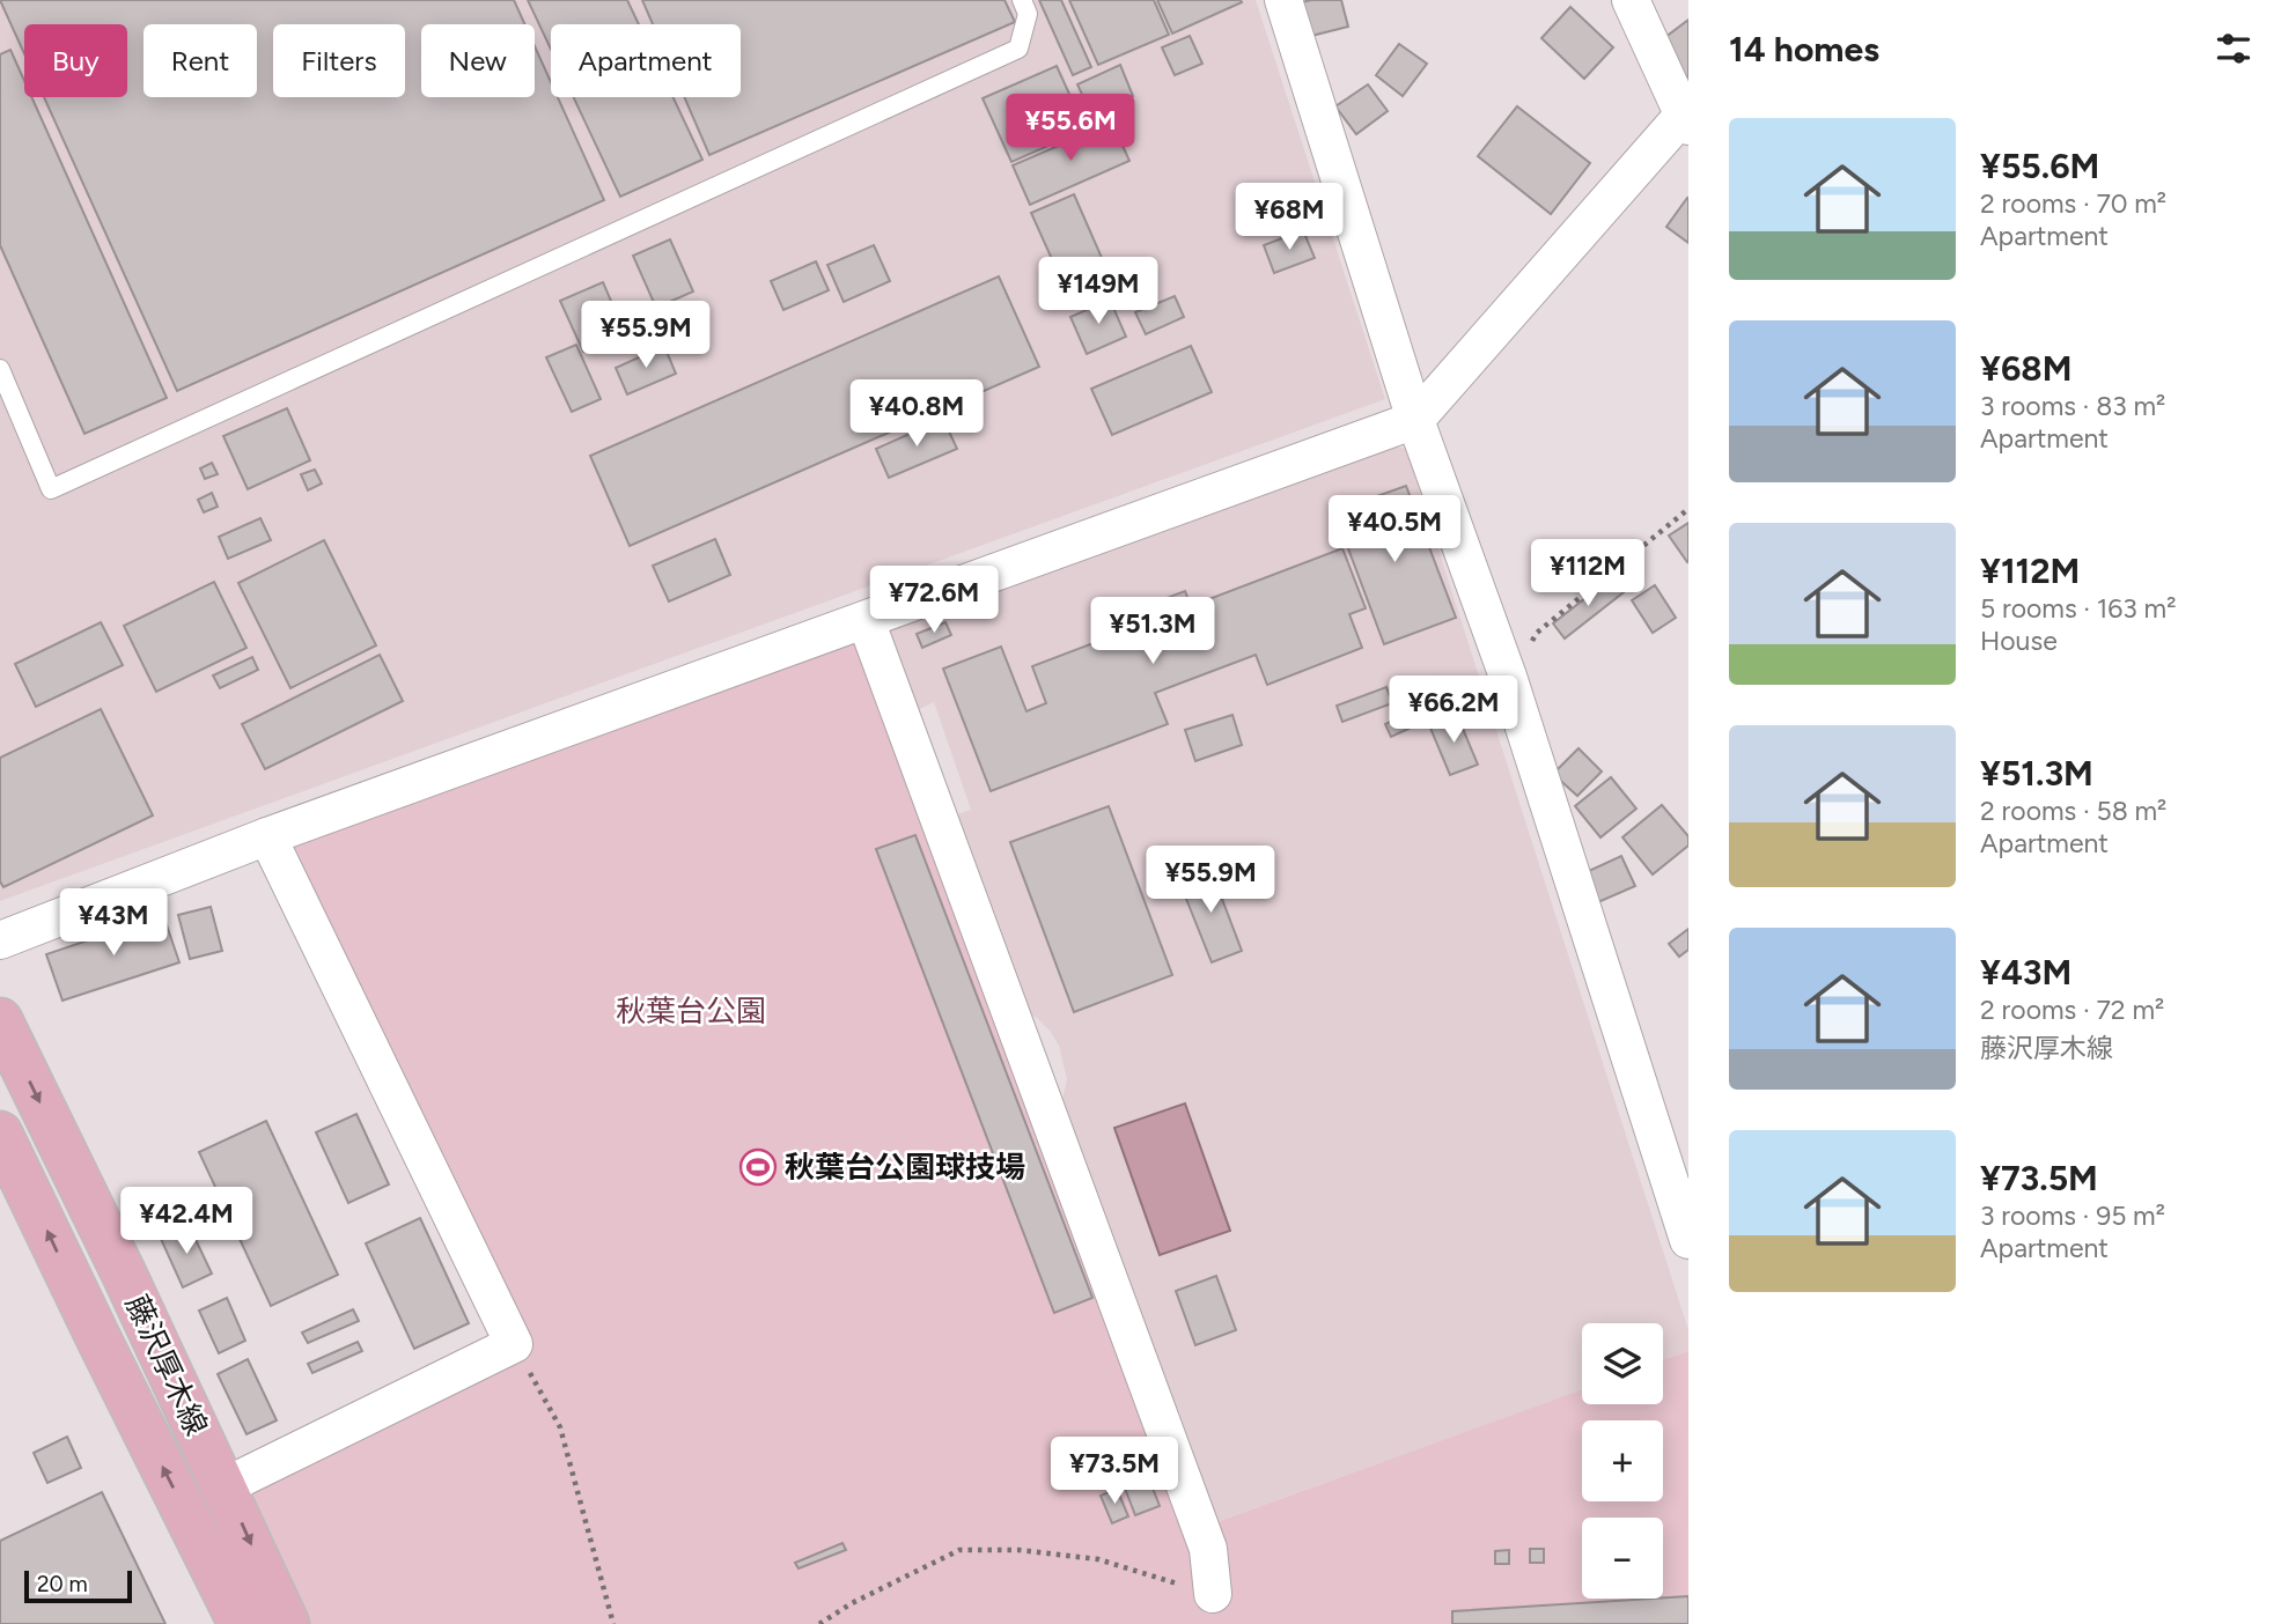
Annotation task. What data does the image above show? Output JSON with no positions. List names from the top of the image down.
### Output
{
  "streets": {
    "main road": ["藤沢厚木線"]
  },
  "parks": ["秋葉台公園"],
  "places": {
    "sports": ["秋葉台公園球技場"]
  },
  "scale_bar": "20 m",
  "page": {
    "heading": "14 homes",
    "chip": [
      "Buy",
      "Rent",
      "Filters",
      "New",
      "Apartment"
    ],
    "price": [
      "¥55.6M",
      "¥68M",
      "¥149M",
      "¥55.9M",
      "¥40.8M",
      "¥40.5M",
      "¥112M",
      "¥72.6M",
      "¥51.3M",
      "¥66.2M",
      "¥55.9M",
      "¥43M",
      "¥42.4M",
      "¥73.5M"
    ],
    "list": [
      {
        "name": "¥55.6M",
        "note": "2 rooms · 70 m² · Apartment"
      },
      {
        "name": "¥68M",
        "note": "3 rooms · 83 m² · Apartment"
      },
      {
        "name": "¥112M",
        "note": "5 rooms · 163 m² · House"
      },
      {
        "name": "¥51.3M",
        "note": "2 rooms · 58 m² · Apartment"
      },
      {
        "name": "¥43M",
        "note": "2 rooms · 72 m² · 藤沢厚木線"
      },
      {
        "name": "¥73.5M",
        "note": "3 rooms · 95 m² · Apartment"
      }
    ],
    "map_buttons": ["+", "−"],
    "scale": "20 m"
  }
}
